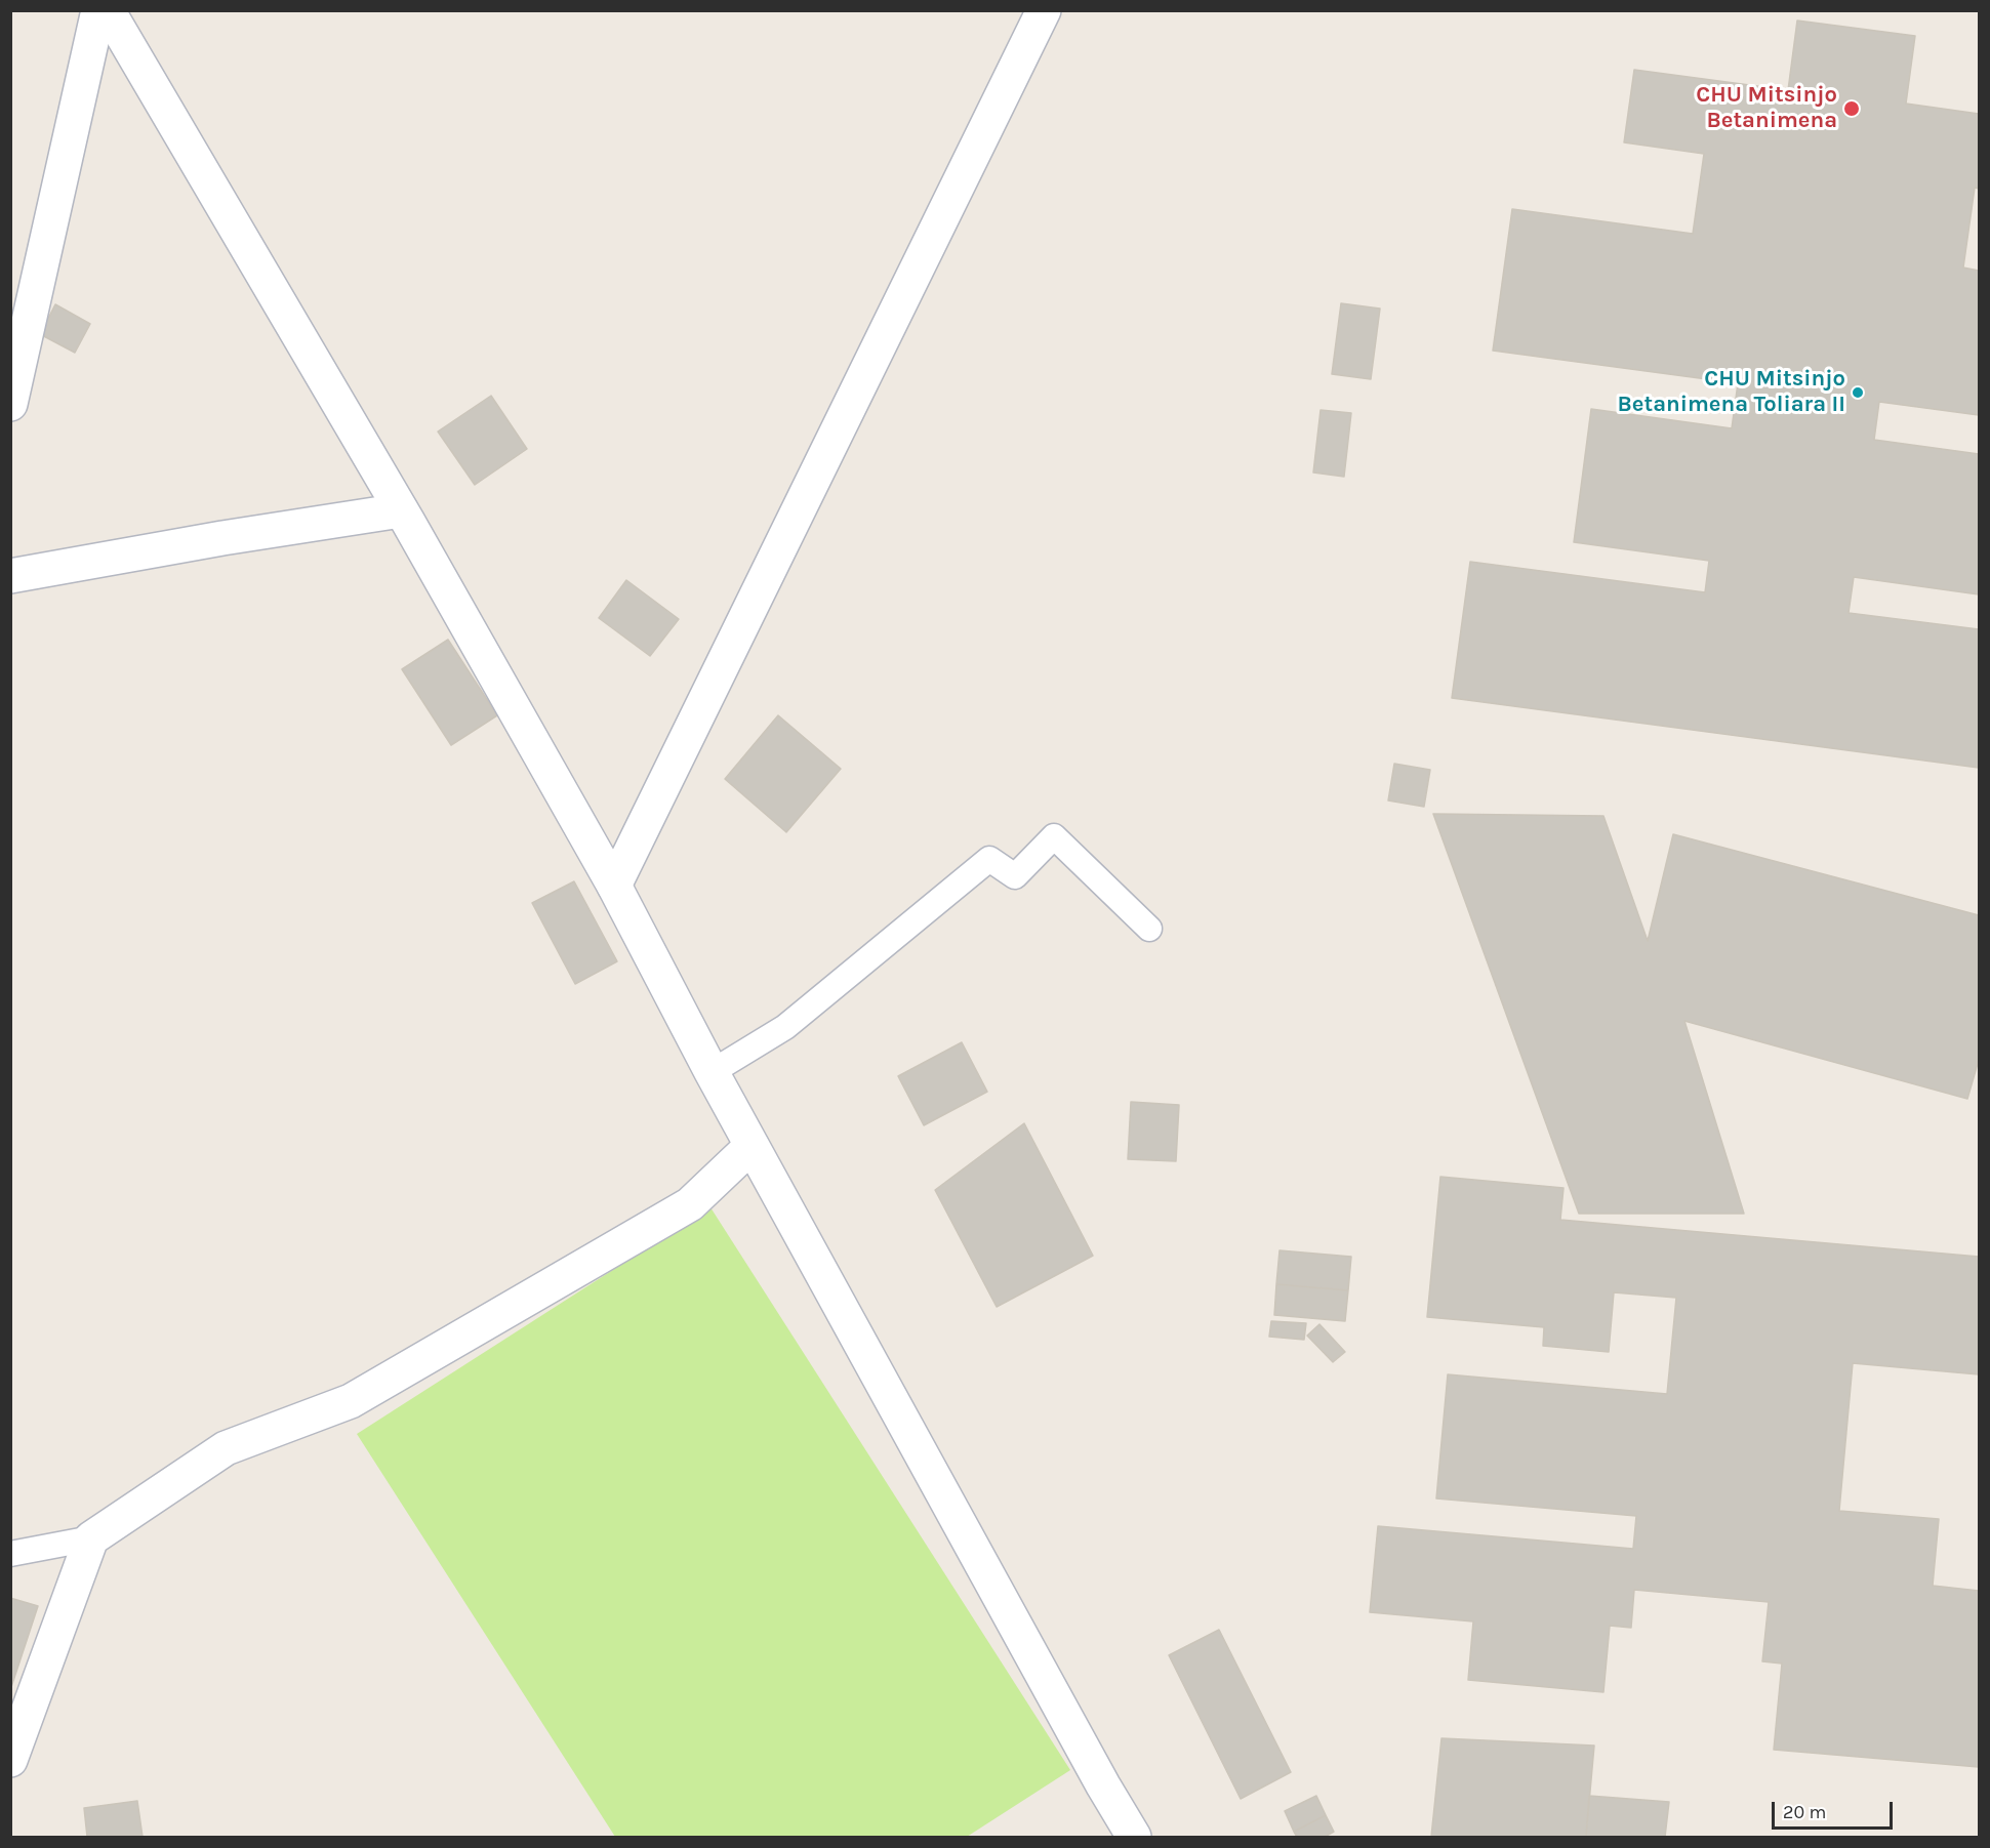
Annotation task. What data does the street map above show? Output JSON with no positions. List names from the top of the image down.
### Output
{
  "places": ["CHU Mitsinjo Betanimena", "CHU Mitsinjo Betanimena Toliara II"],
  "scale_bar": "20 m"
}
